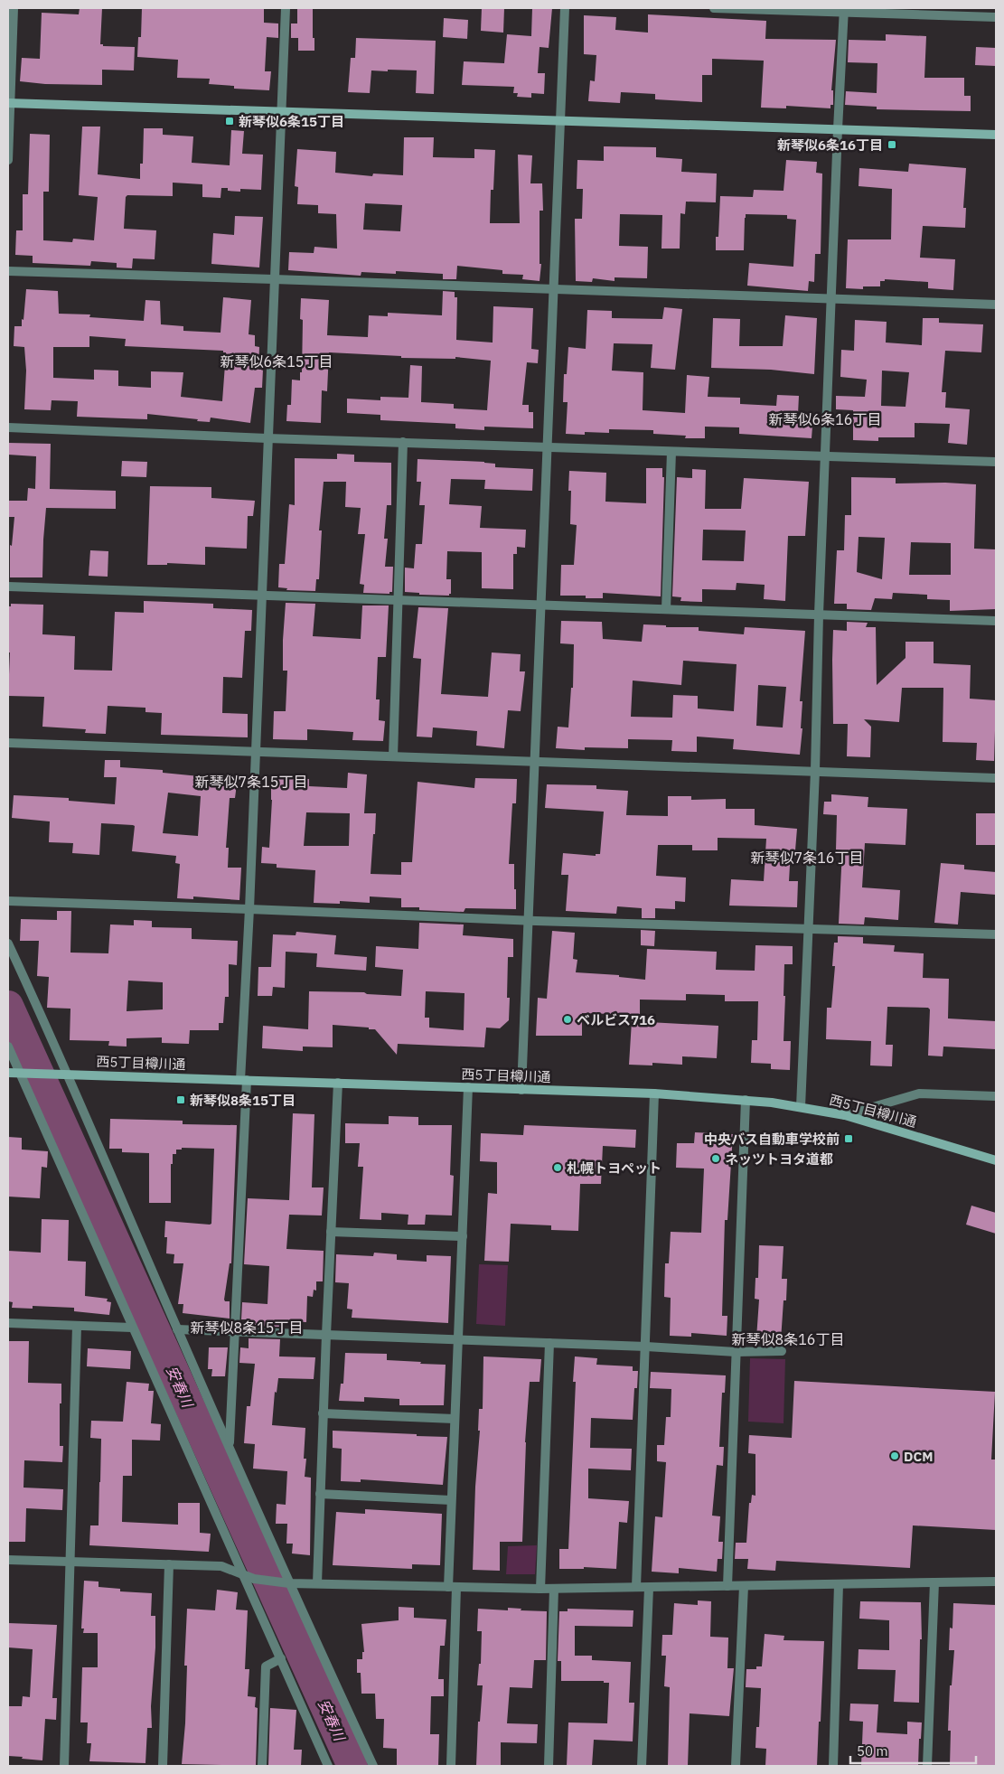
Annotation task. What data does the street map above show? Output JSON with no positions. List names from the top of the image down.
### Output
{
  "streets": {
    "main road": ["西5丁目樽川通"]
  },
  "districts": [
    "新琴似6条15丁目",
    "新琴似6条16丁目",
    "新琴似7条15丁目",
    "新琴似7条16丁目",
    "新琴似8条15丁目",
    "新琴似8条16丁目"
  ],
  "water": ["安春川"],
  "places": {
    "transit": [
      "新琴似6条15丁目",
      "新琴似6条16丁目",
      "新琴似8条15丁目",
      "中央バス自動車学校前"
    ],
    "other": [
      "ベルビス716",
      "ネッツトヨタ道都",
      "札幌トヨペット",
      "DCM"
    ]
  },
  "scale_bar": "50 m"
}
